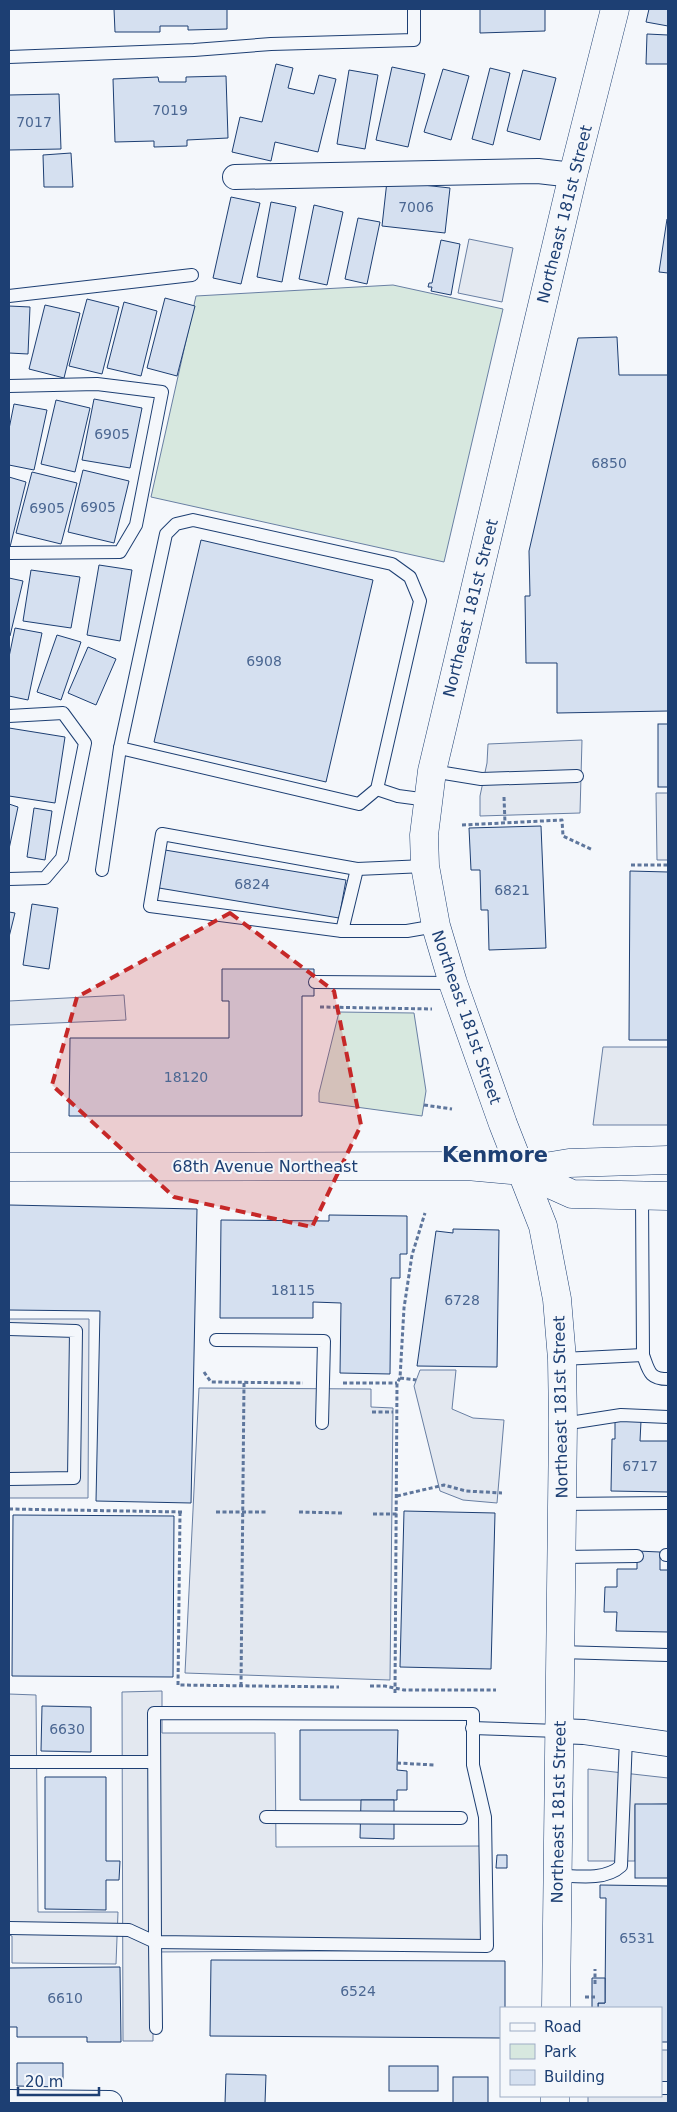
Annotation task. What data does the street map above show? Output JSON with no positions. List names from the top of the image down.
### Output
{
  "streets": {
    "street": ["Northeast 181st Street", "68th Avenue Northeast"]
  },
  "crossings": [
    ["Northeast 181st Street", "68th Avenue Northeast"]
  ],
  "districts": ["Kenmore"],
  "house_numbers": [
    "7019",
    "7017",
    "7006",
    "6905",
    "6850",
    "6905",
    "6905",
    "6908",
    "6824",
    "6821",
    "18120",
    "18115",
    "6728",
    "6717",
    "6630",
    "6531",
    "6524",
    "6610"
  ],
  "legend": ["Road", "Park", "Building"],
  "scale_bar": "20 m"
}
